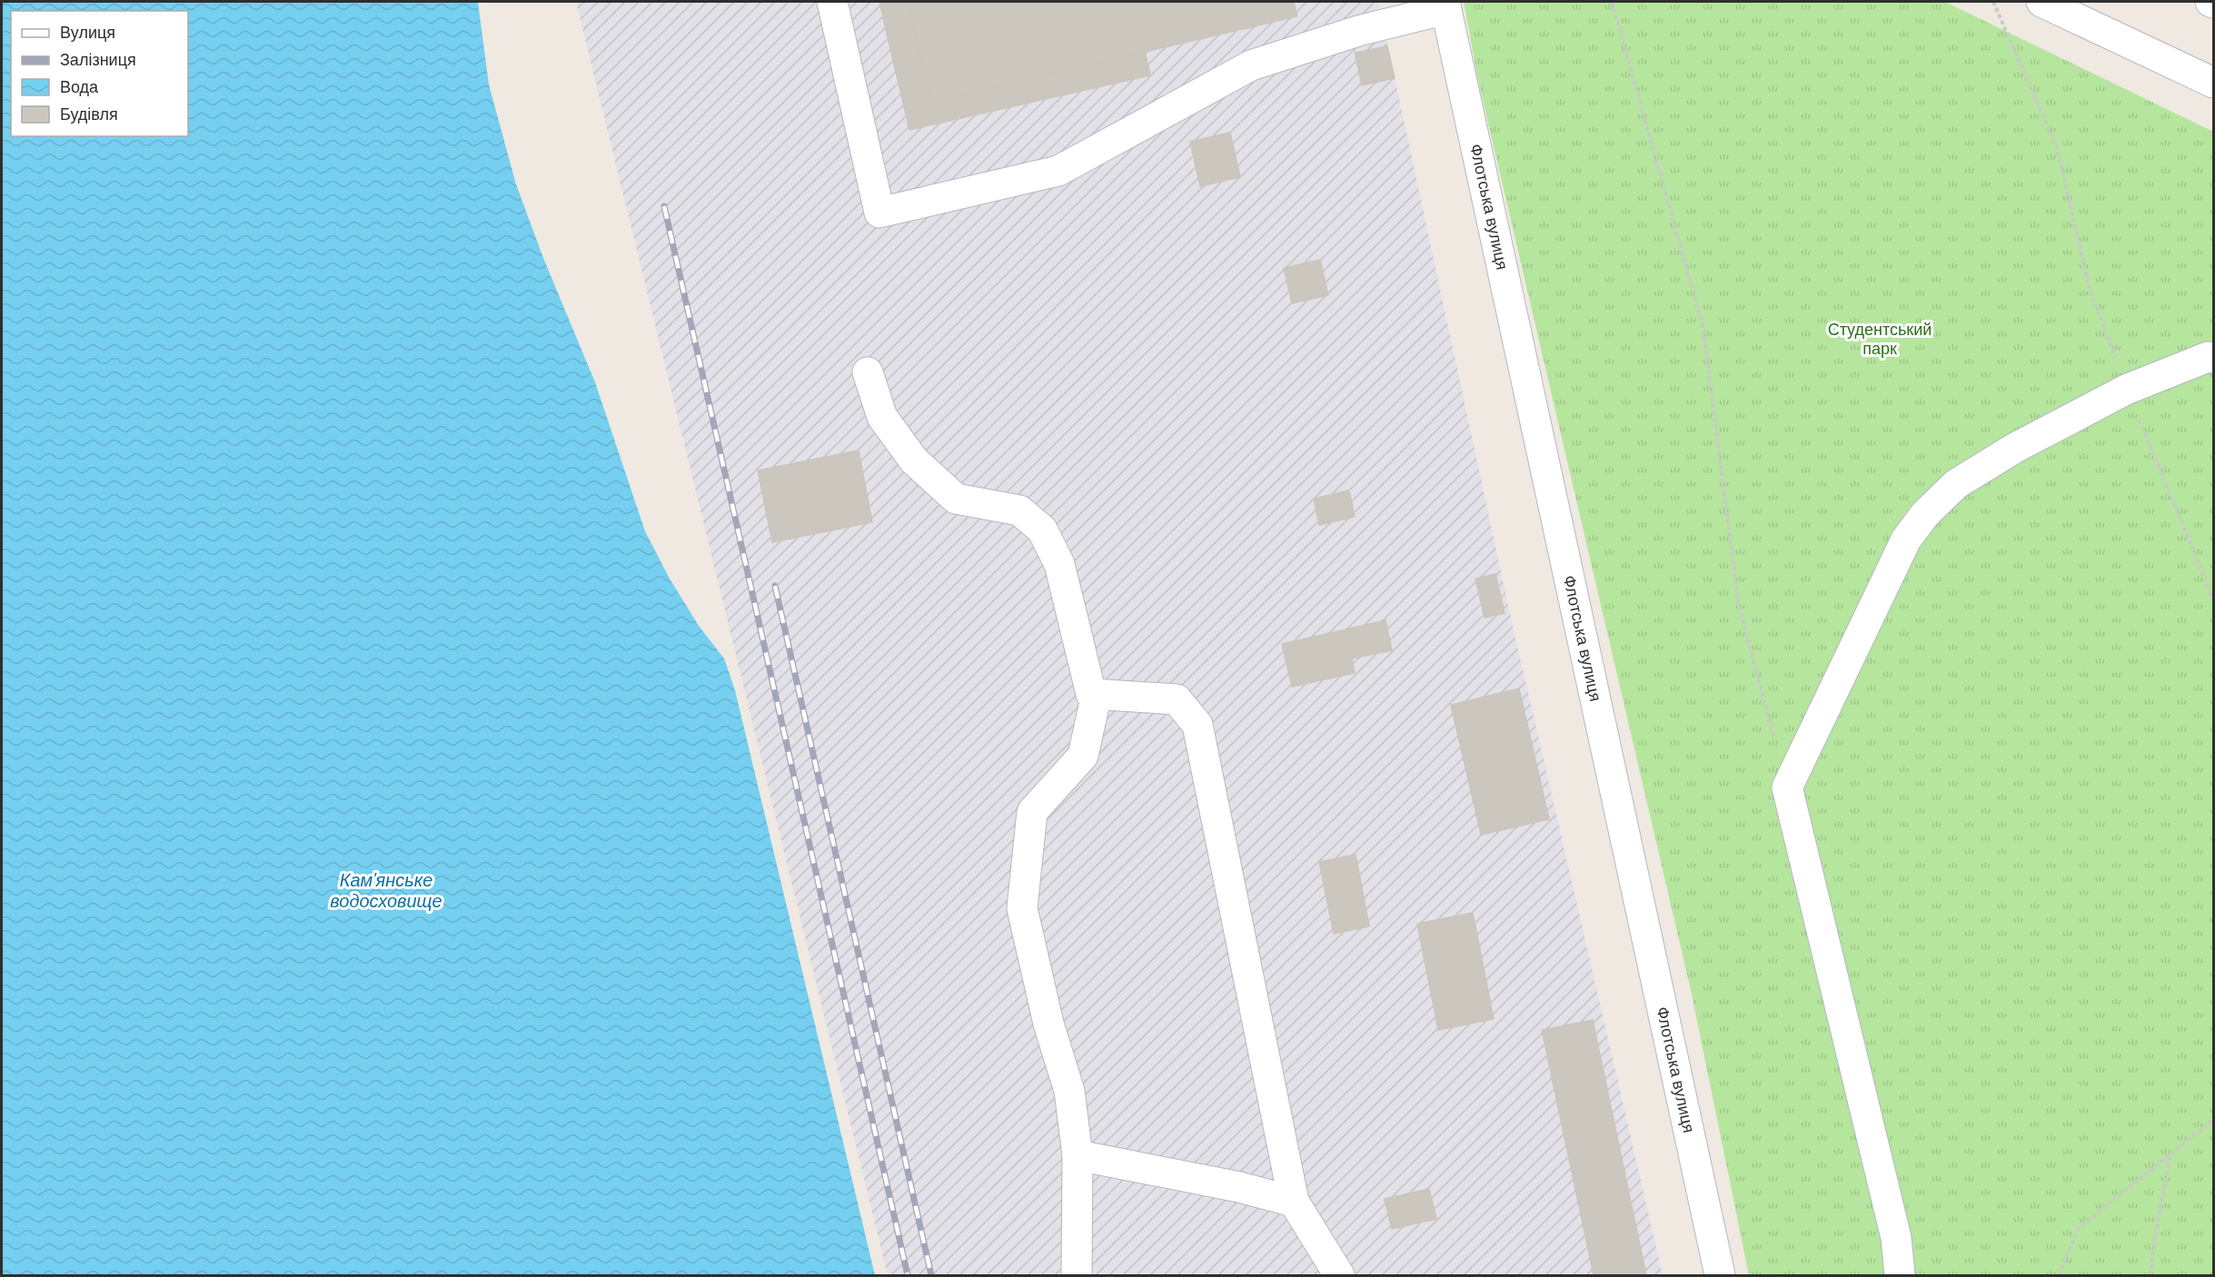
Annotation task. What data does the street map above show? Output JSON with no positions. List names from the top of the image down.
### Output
{
  "streets": {
    "street": ["Флотська вулиця"]
  },
  "water": ["Кам'янське водосховище"],
  "parks": ["Студентський парк"],
  "legend": [
    "Вулиця",
    "Залізниця",
    "Вода",
    "Будівля"
  ]
}
